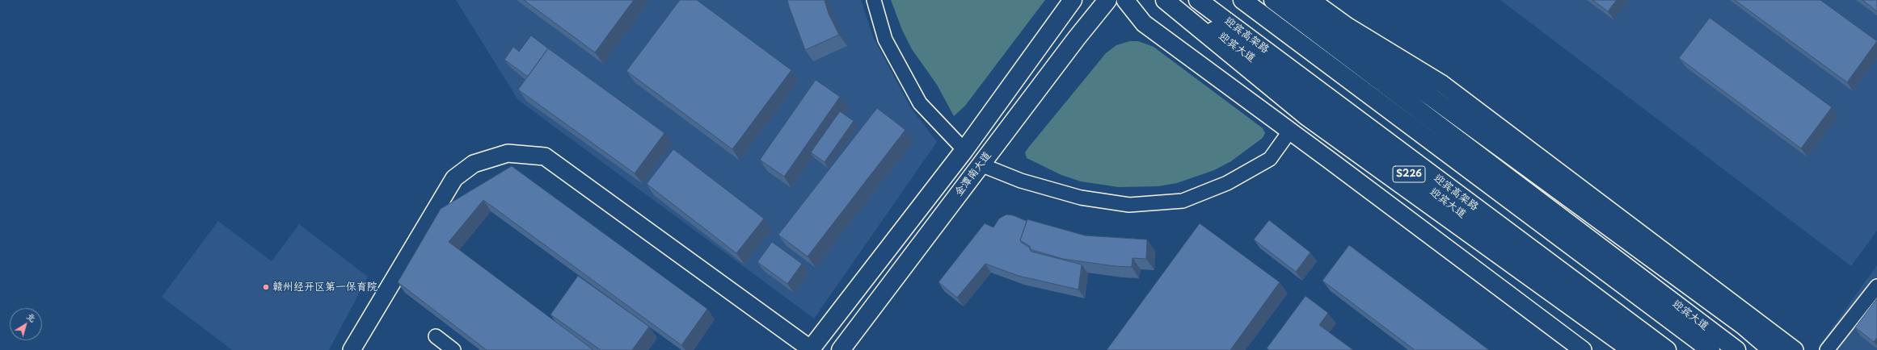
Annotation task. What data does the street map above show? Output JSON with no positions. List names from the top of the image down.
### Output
{
  "streets": {
    "main road": [
      "迎宾高架路",
      "迎宾大道",
      "金潭南大道",
      "S226"
    ]
  },
  "places": ["赣州经开区第一保育院"],
  "north": "top right"
}
